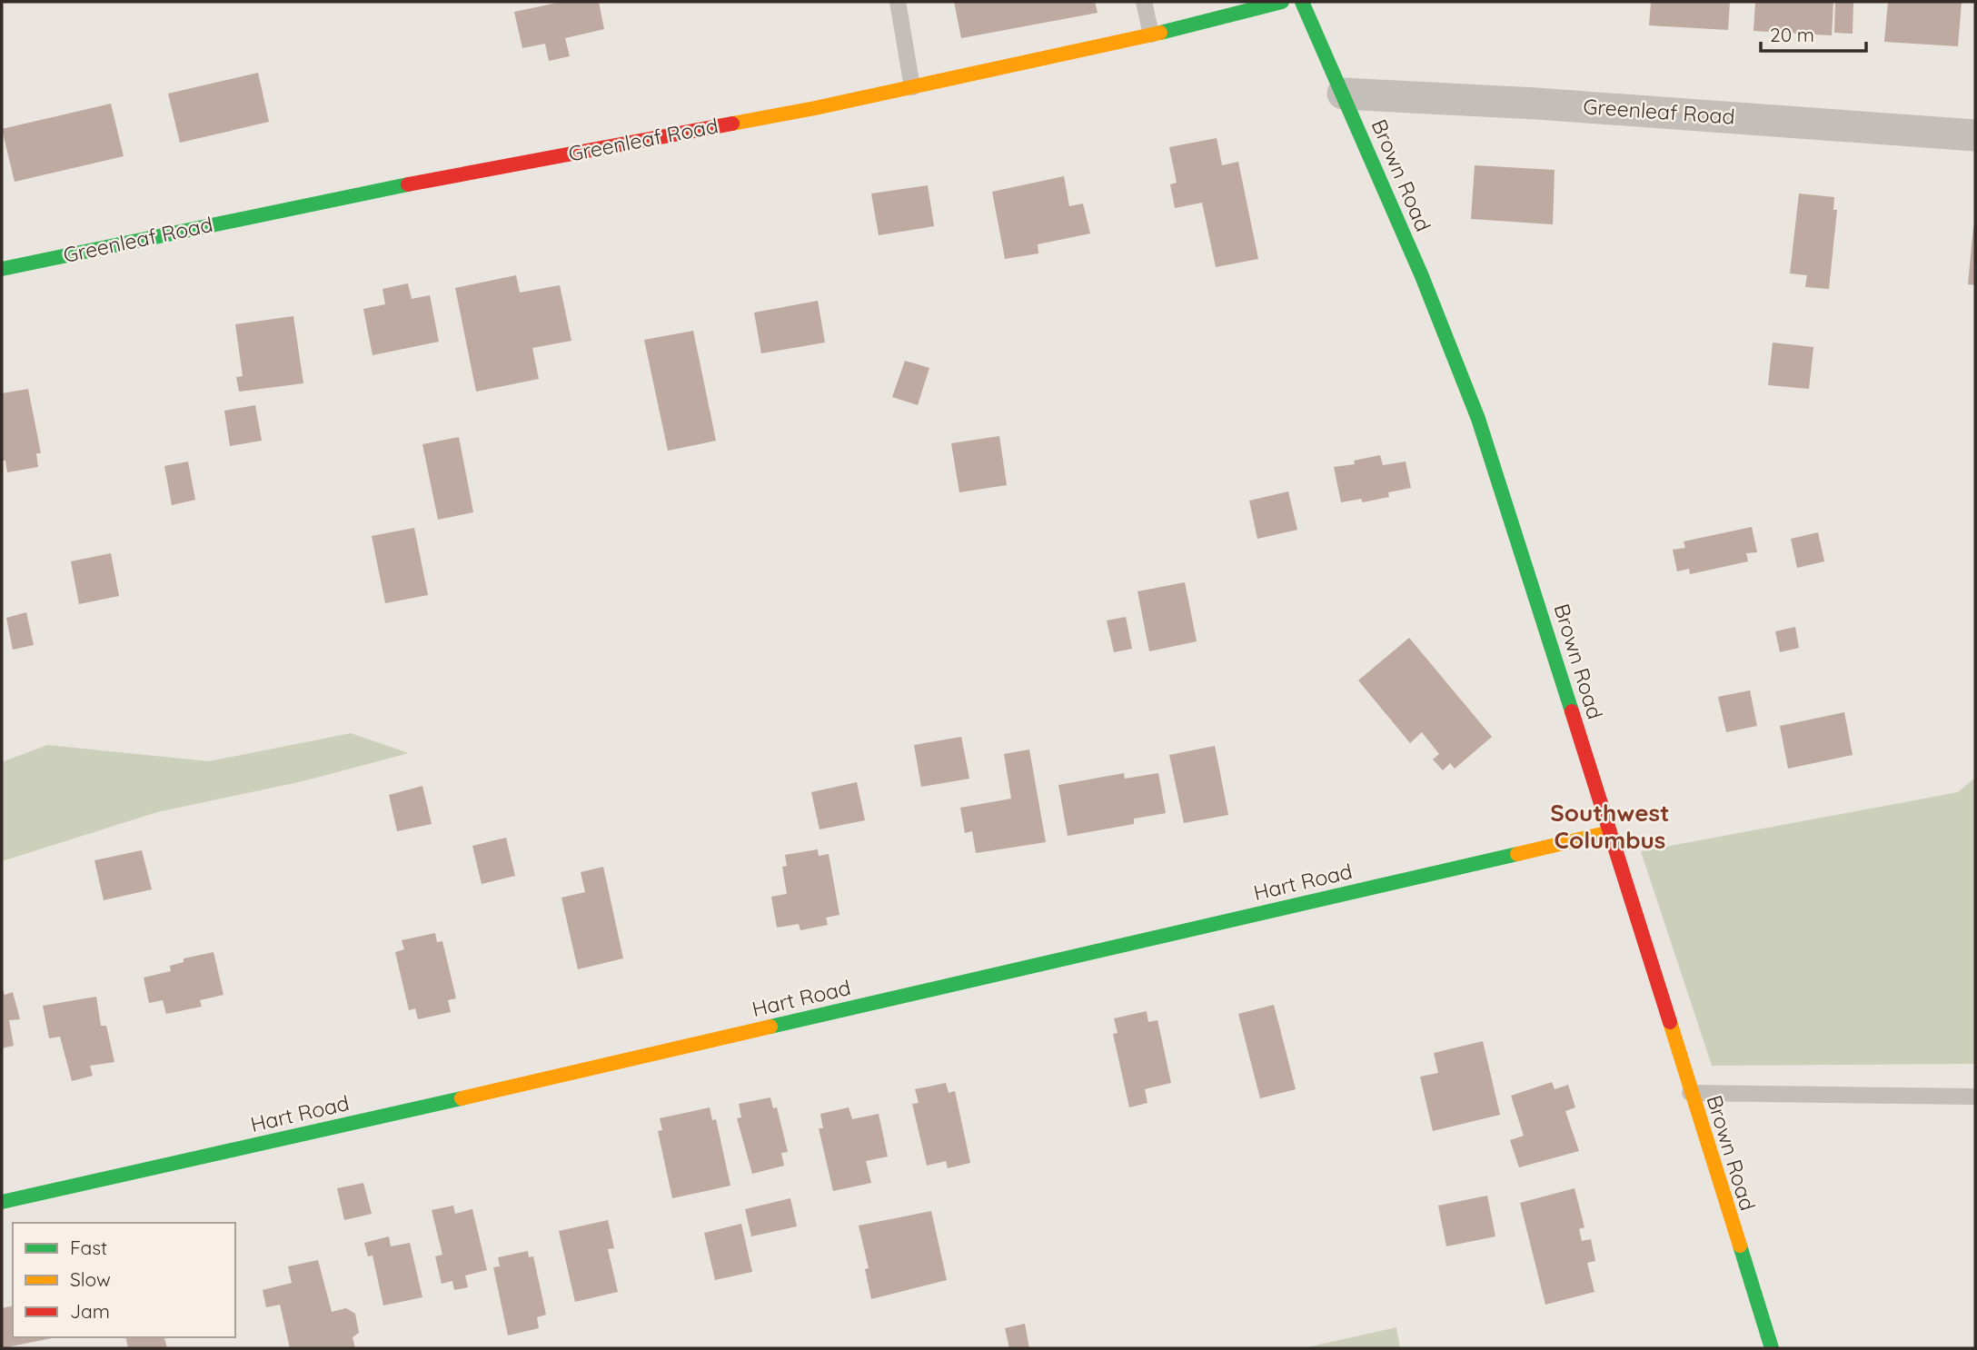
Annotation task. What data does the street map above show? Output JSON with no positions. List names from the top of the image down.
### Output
{
  "streets": {
    "street": ["Greenleaf Road", "Brown Road", "Hart Road"]
  },
  "crossings": [
    ["Greenleaf Road", "Brown Road"],
    ["Brown Road", "Hart Road"]
  ],
  "districts": ["Southwest Columbus"],
  "legend": ["Fast", "Slow", "Jam"],
  "scale_bar": "20 m"
}
